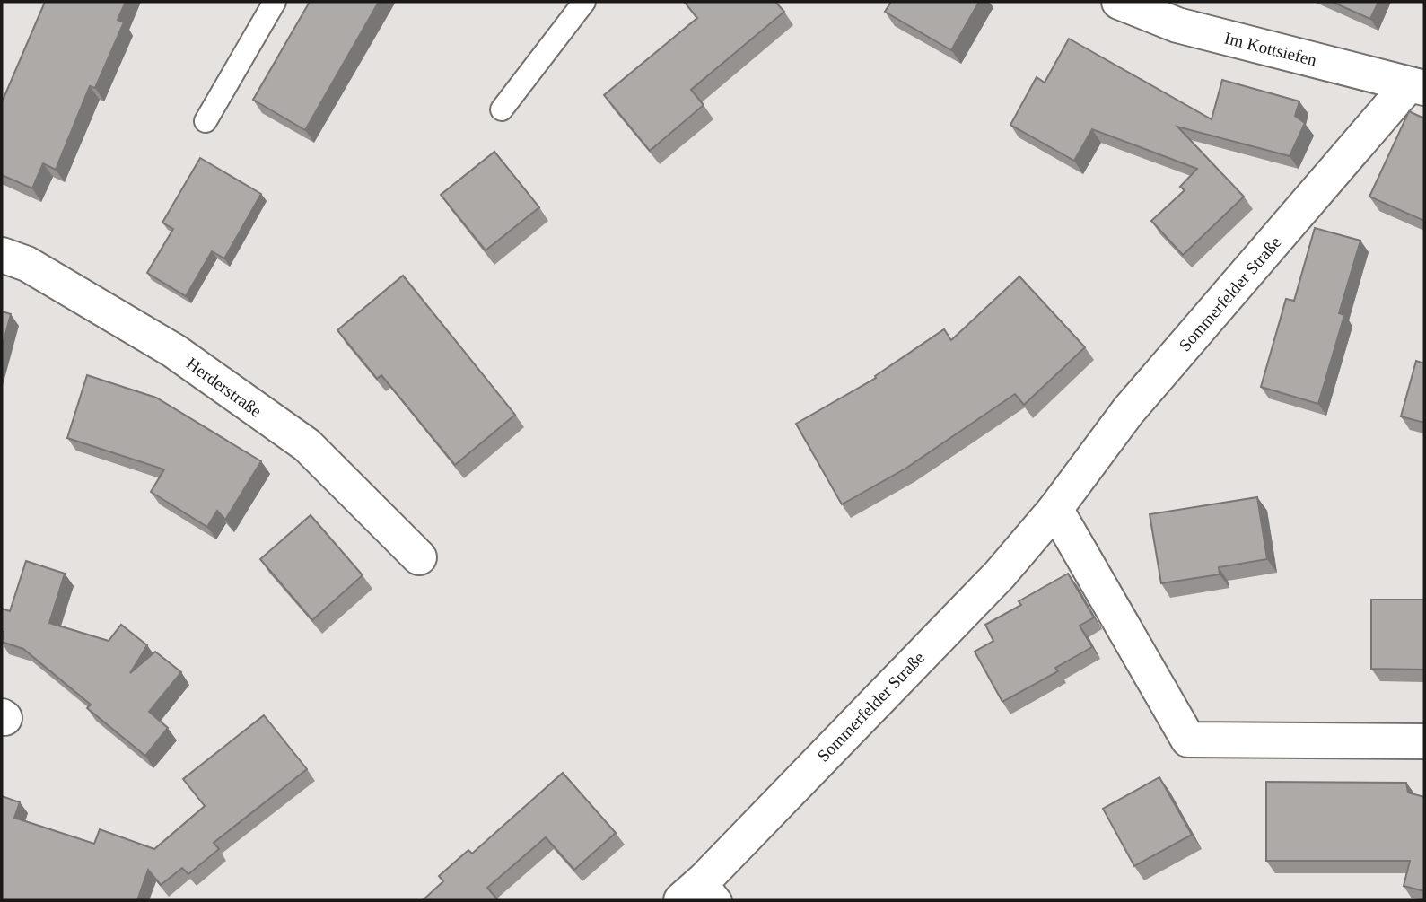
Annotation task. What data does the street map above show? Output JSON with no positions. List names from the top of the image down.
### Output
{
  "streets": {
    "street": ["Im Kottsiefen", "Sommerfelder Straße", "Herderstraße"]
  },
  "crossings": [
    ["Im Kottsiefen", "Sommerfelder Straße"]
  ]
}
